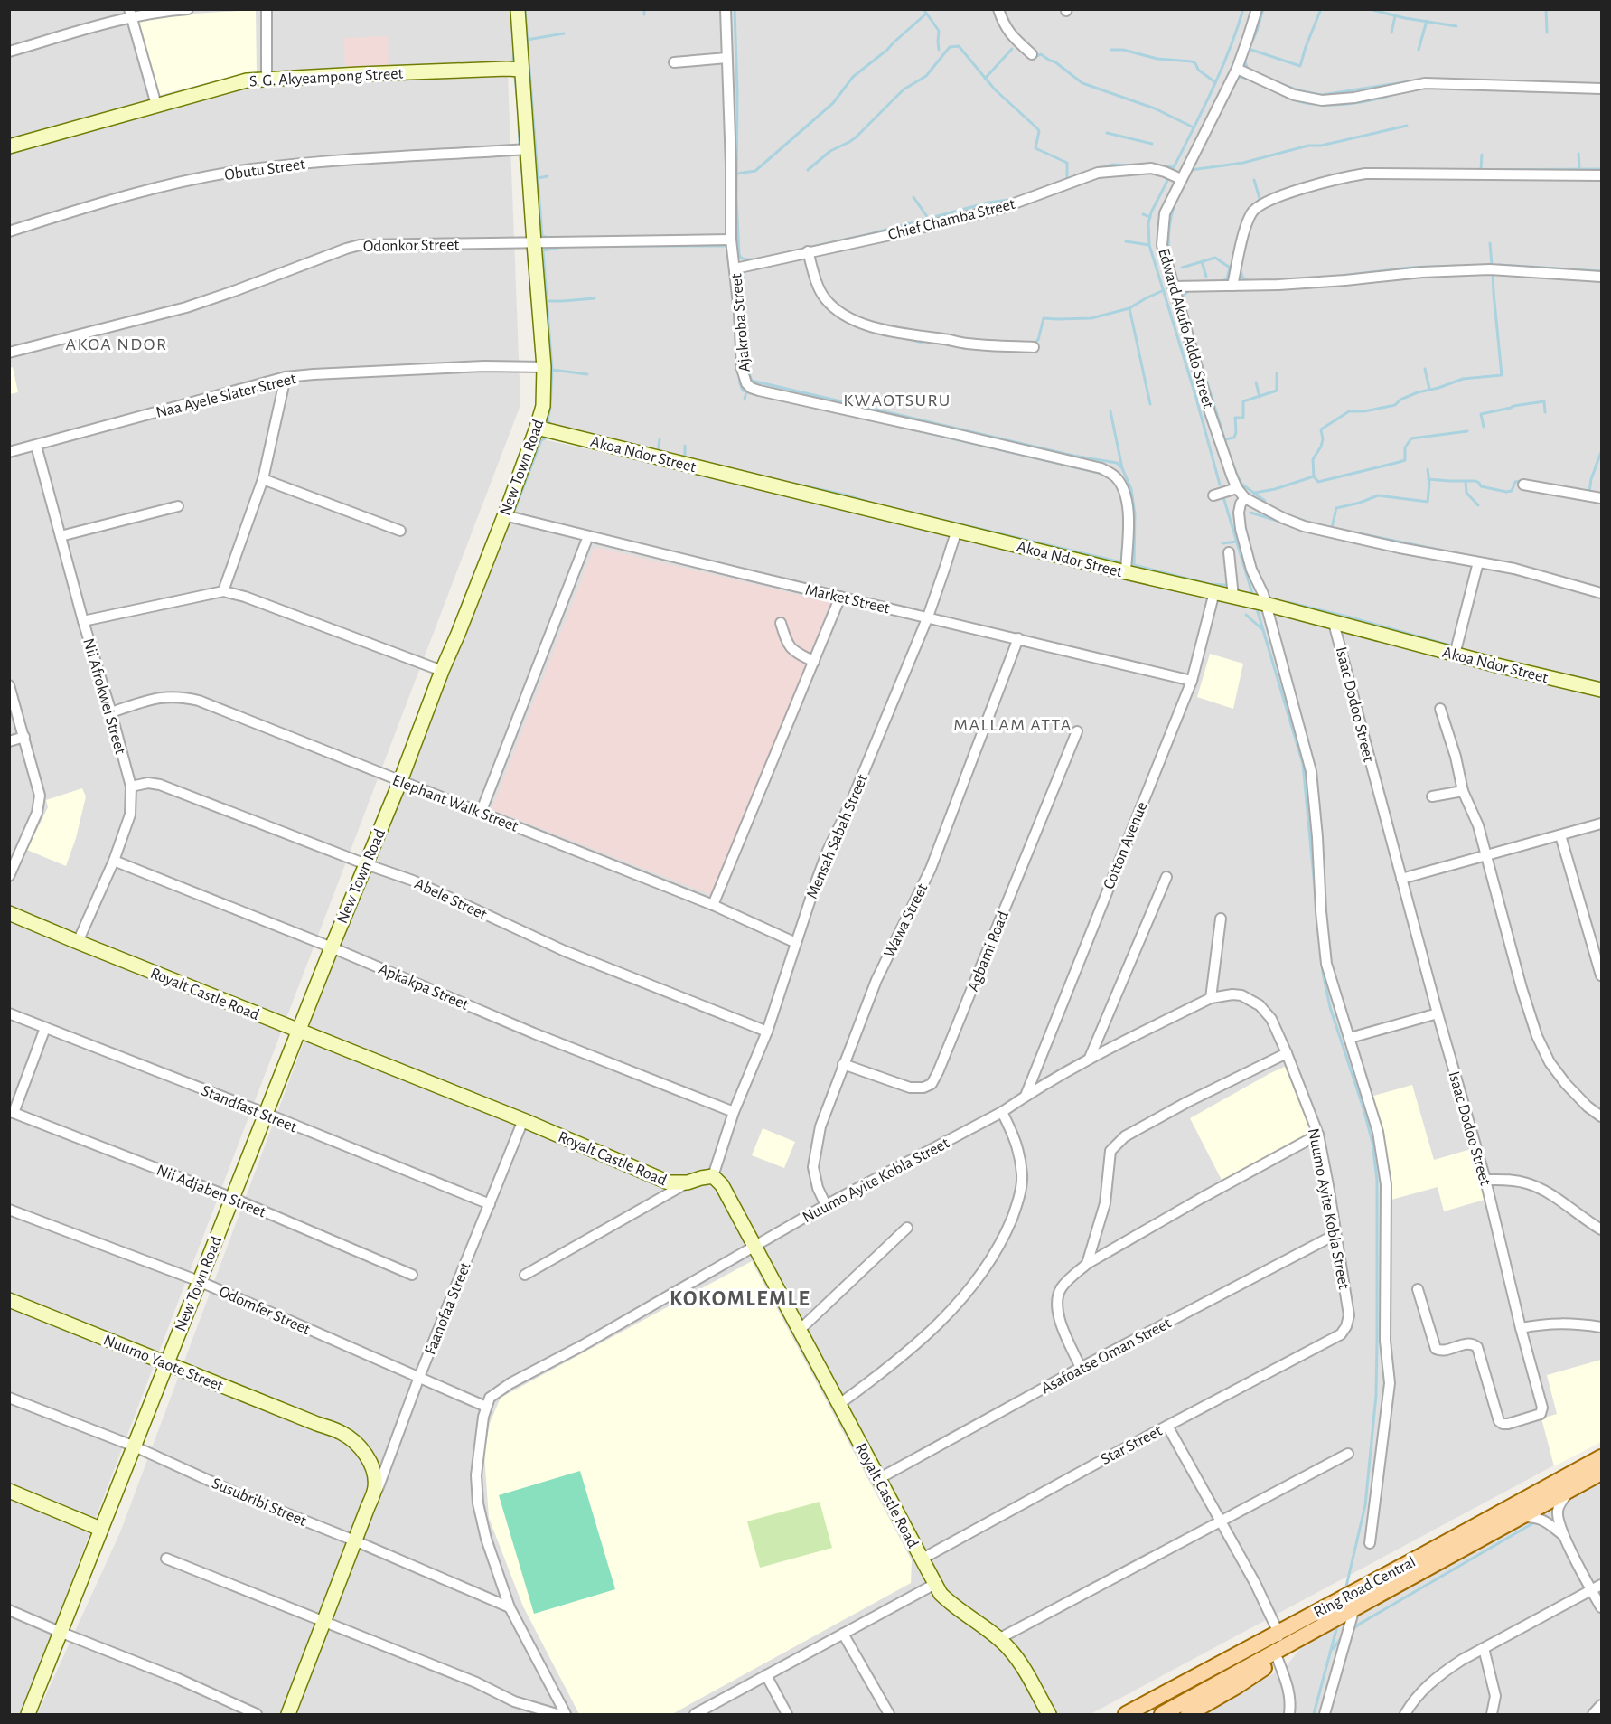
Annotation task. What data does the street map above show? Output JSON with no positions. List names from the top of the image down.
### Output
{
  "streets": {
    "main road": ["Ring Road Central"],
    "street": [
      "S. G. Akyeampong Street",
      "Obutu Street",
      "Chief Chamba Street",
      "Odonkor Street",
      "Ajakroba Street",
      "Edward Akufo Addo Street",
      "Naa Ayele Slater Street",
      "Akoa Ndor Street",
      "New Town Road",
      "Market Street",
      "Nii Afrokwei Street",
      "Isaac Dodoo Street",
      "Elephant Walk Street",
      "Mensah Sabah Street",
      "Cotton Avenue",
      "Abele Street",
      "Wawa Street",
      "Agbami Road",
      "Apkakpa Street",
      "Royalt Castle Road",
      "Standfast Street",
      "Nuumo Ayite Kobla Street",
      "Nii Adjaben Street",
      "Faanofaa Street",
      "Odomfer Street",
      "Asafoatse Oman Street",
      "Nuumo Yaote Street",
      "Star Street",
      "Susubribi Street"
    ]
  },
  "crossings": [
    ["S. G. Akyeampong Street", "New Town Road"],
    ["Obutu Street", "New Town Road"],
    ["Chief Chamba Street", "Ajakroba Street"],
    ["Chief Chamba Street", "Edward Akufo Addo Street"],
    ["Odonkor Street", "Ajakroba Street"],
    ["Odonkor Street", "New Town Road"],
    ["Ajakroba Street", "Akoa Ndor Street"],
    ["Naa Ayele Slater Street", "New Town Road"],
    ["Naa Ayele Slater Street", "Nii Afrokwei Street"],
    ["Akoa Ndor Street", "New Town Road"],
    ["Akoa Ndor Street", "Isaac Dodoo Street"],
    ["Akoa Ndor Street", "Mensah Sabah Street"],
    ["Akoa Ndor Street", "Cotton Avenue"],
    ["New Town Road", "Market Street"],
    ["New Town Road", "Elephant Walk Street"],
    ["New Town Road", "Abele Street"],
    ["New Town Road", "Apkakpa Street"],
    ["New Town Road", "Royalt Castle Road"],
    ["New Town Road", "Standfast Street"],
    ["New Town Road", "Nii Adjaben Street"],
    ["New Town Road", "Odomfer Street"],
    ["New Town Road", "Nuumo Yaote Street"],
    ["New Town Road", "Susubribi Street"],
    ["Market Street", "Mensah Sabah Street"],
    ["Market Street", "Cotton Avenue"],
    ["Market Street", "Wawa Street"],
    ["Nii Afrokwei Street", "Elephant Walk Street"],
    ["Nii Afrokwei Street", "Abele Street"],
    ["Nii Afrokwei Street", "Apkakpa Street"],
    ["Nii Afrokwei Street", "Royalt Castle Road"],
    ["Elephant Walk Street", "Mensah Sabah Street"],
    ["Mensah Sabah Street", "Abele Street"],
    ["Mensah Sabah Street", "Apkakpa Street"],
    ["Mensah Sabah Street", "Royalt Castle Road"],
    ["Cotton Avenue", "Nuumo Ayite Kobla Street"],
    ["Wawa Street", "Agbami Road"],
    ["Wawa Street", "Nuumo Ayite Kobla Street"],
    ["Royalt Castle Road", "Nuumo Ayite Kobla Street"],
    ["Royalt Castle Road", "Faanofaa Street"],
    ["Royalt Castle Road", "Asafoatse Oman Street"],
    ["Royalt Castle Road", "Star Street"],
    ["Standfast Street", "Faanofaa Street"],
    ["Nuumo Ayite Kobla Street", "Odomfer Street"],
    ["Nuumo Ayite Kobla Street", "Asafoatse Oman Street"],
    ["Nuumo Ayite Kobla Street", "Star Street"],
    ["Faanofaa Street", "Odomfer Street"],
    ["Faanofaa Street", "Nuumo Yaote Street"],
    ["Faanofaa Street", "Susubribi Street"]
  ],
  "districts": [
    "AKOA NDOR",
    "KWAOTSURU",
    "MALLAM ATTA",
    "KOKOMLEMLE"
  ]
}
